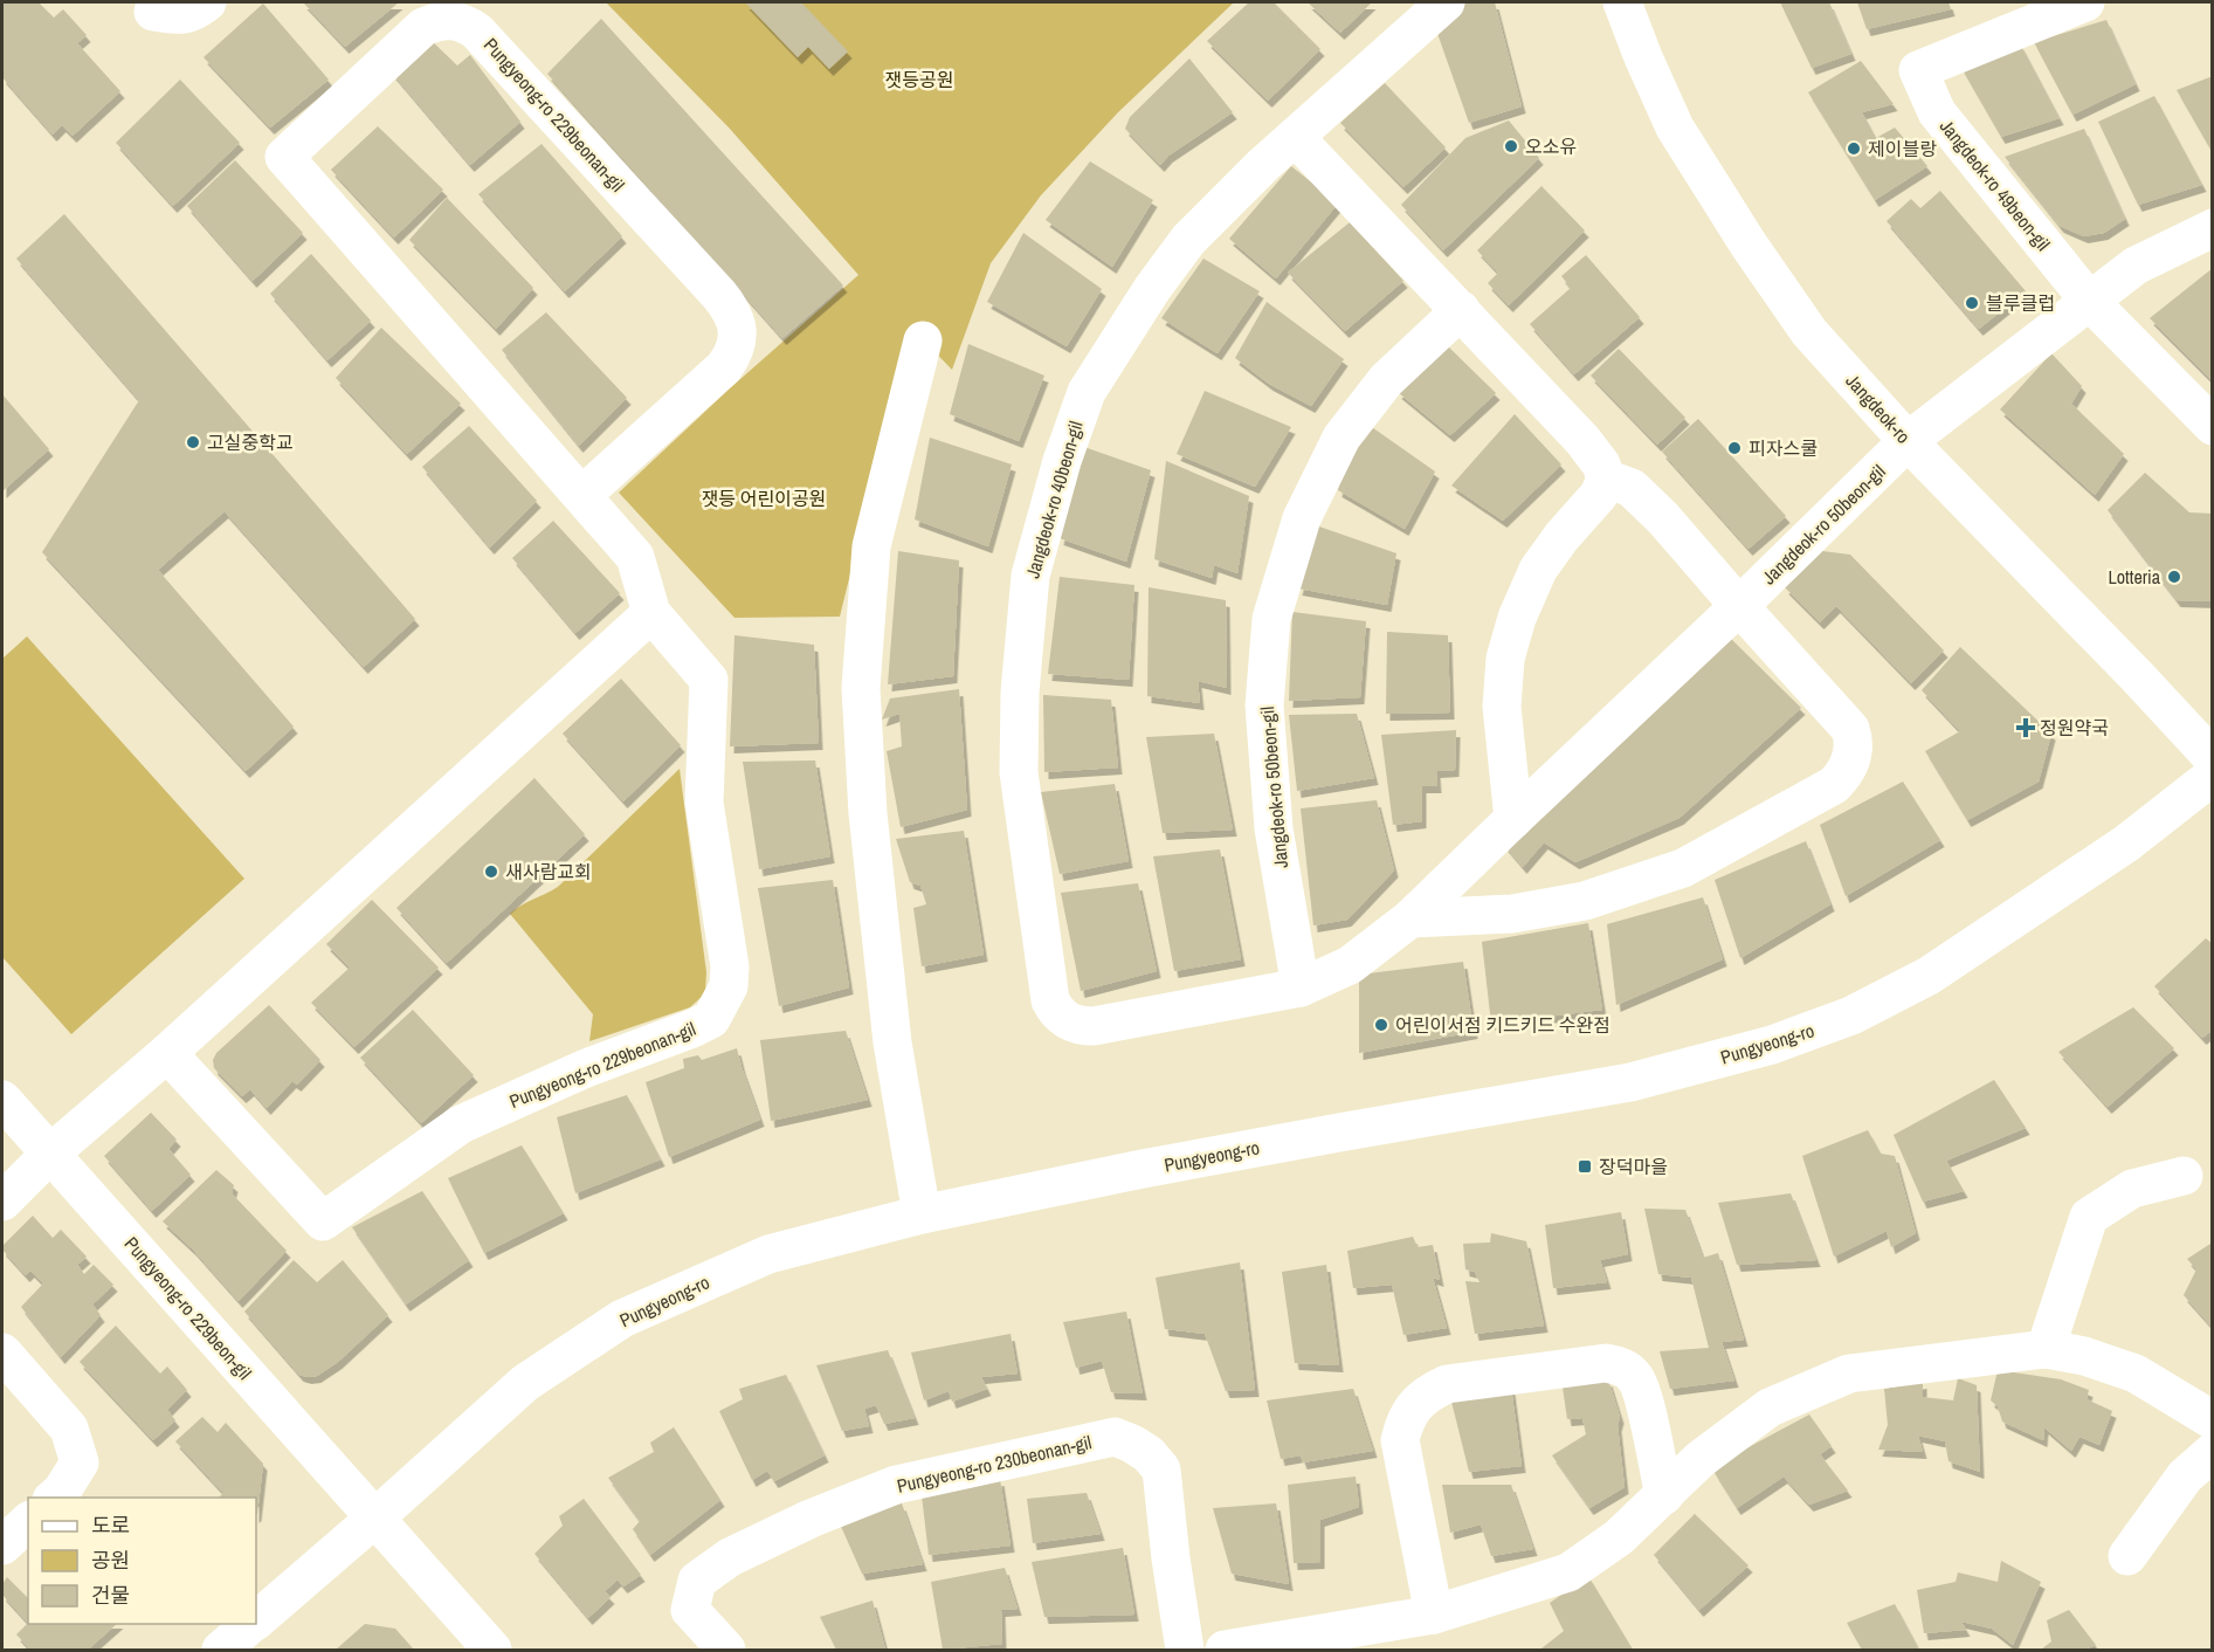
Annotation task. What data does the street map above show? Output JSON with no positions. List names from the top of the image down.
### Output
{
  "streets": {
    "street": [
      "Pungyeong-ro 229beonan-gil",
      "Jangdeok-ro 49beon-gil",
      "Jangdeok-ro",
      "Jangdeok-ro 40beon-gil",
      "Jangdeok-ro 50beon-gil",
      "Pungyeong-ro",
      "Pungyeong-ro 229beon-gil",
      "Pungyeong-ro 230beonan-gil"
    ]
  },
  "crossings": [
    ["Jangdeok-ro", "Jangdeok-ro 50beon-gil"],
    ["Jangdeok-ro 40beon-gil", "Jangdeok-ro 50beon-gil"],
    ["Pungyeong-ro", "Pungyeong-ro 229beon-gil"]
  ],
  "parks": ["잿등공원", "잿등 어린이공원"],
  "places": {
    "other": [
      "오소유",
      "제이블랑",
      "블루클럽",
      "고실중학교",
      "피자스쿨",
      "Lotteria",
      "새사람교회",
      "어린이서점 키드키드 수완점"
    ],
    "health": ["정원약국"],
    "transit": ["장덕마을"]
  },
  "legend": ["도로", "공원", "건물"]
}
